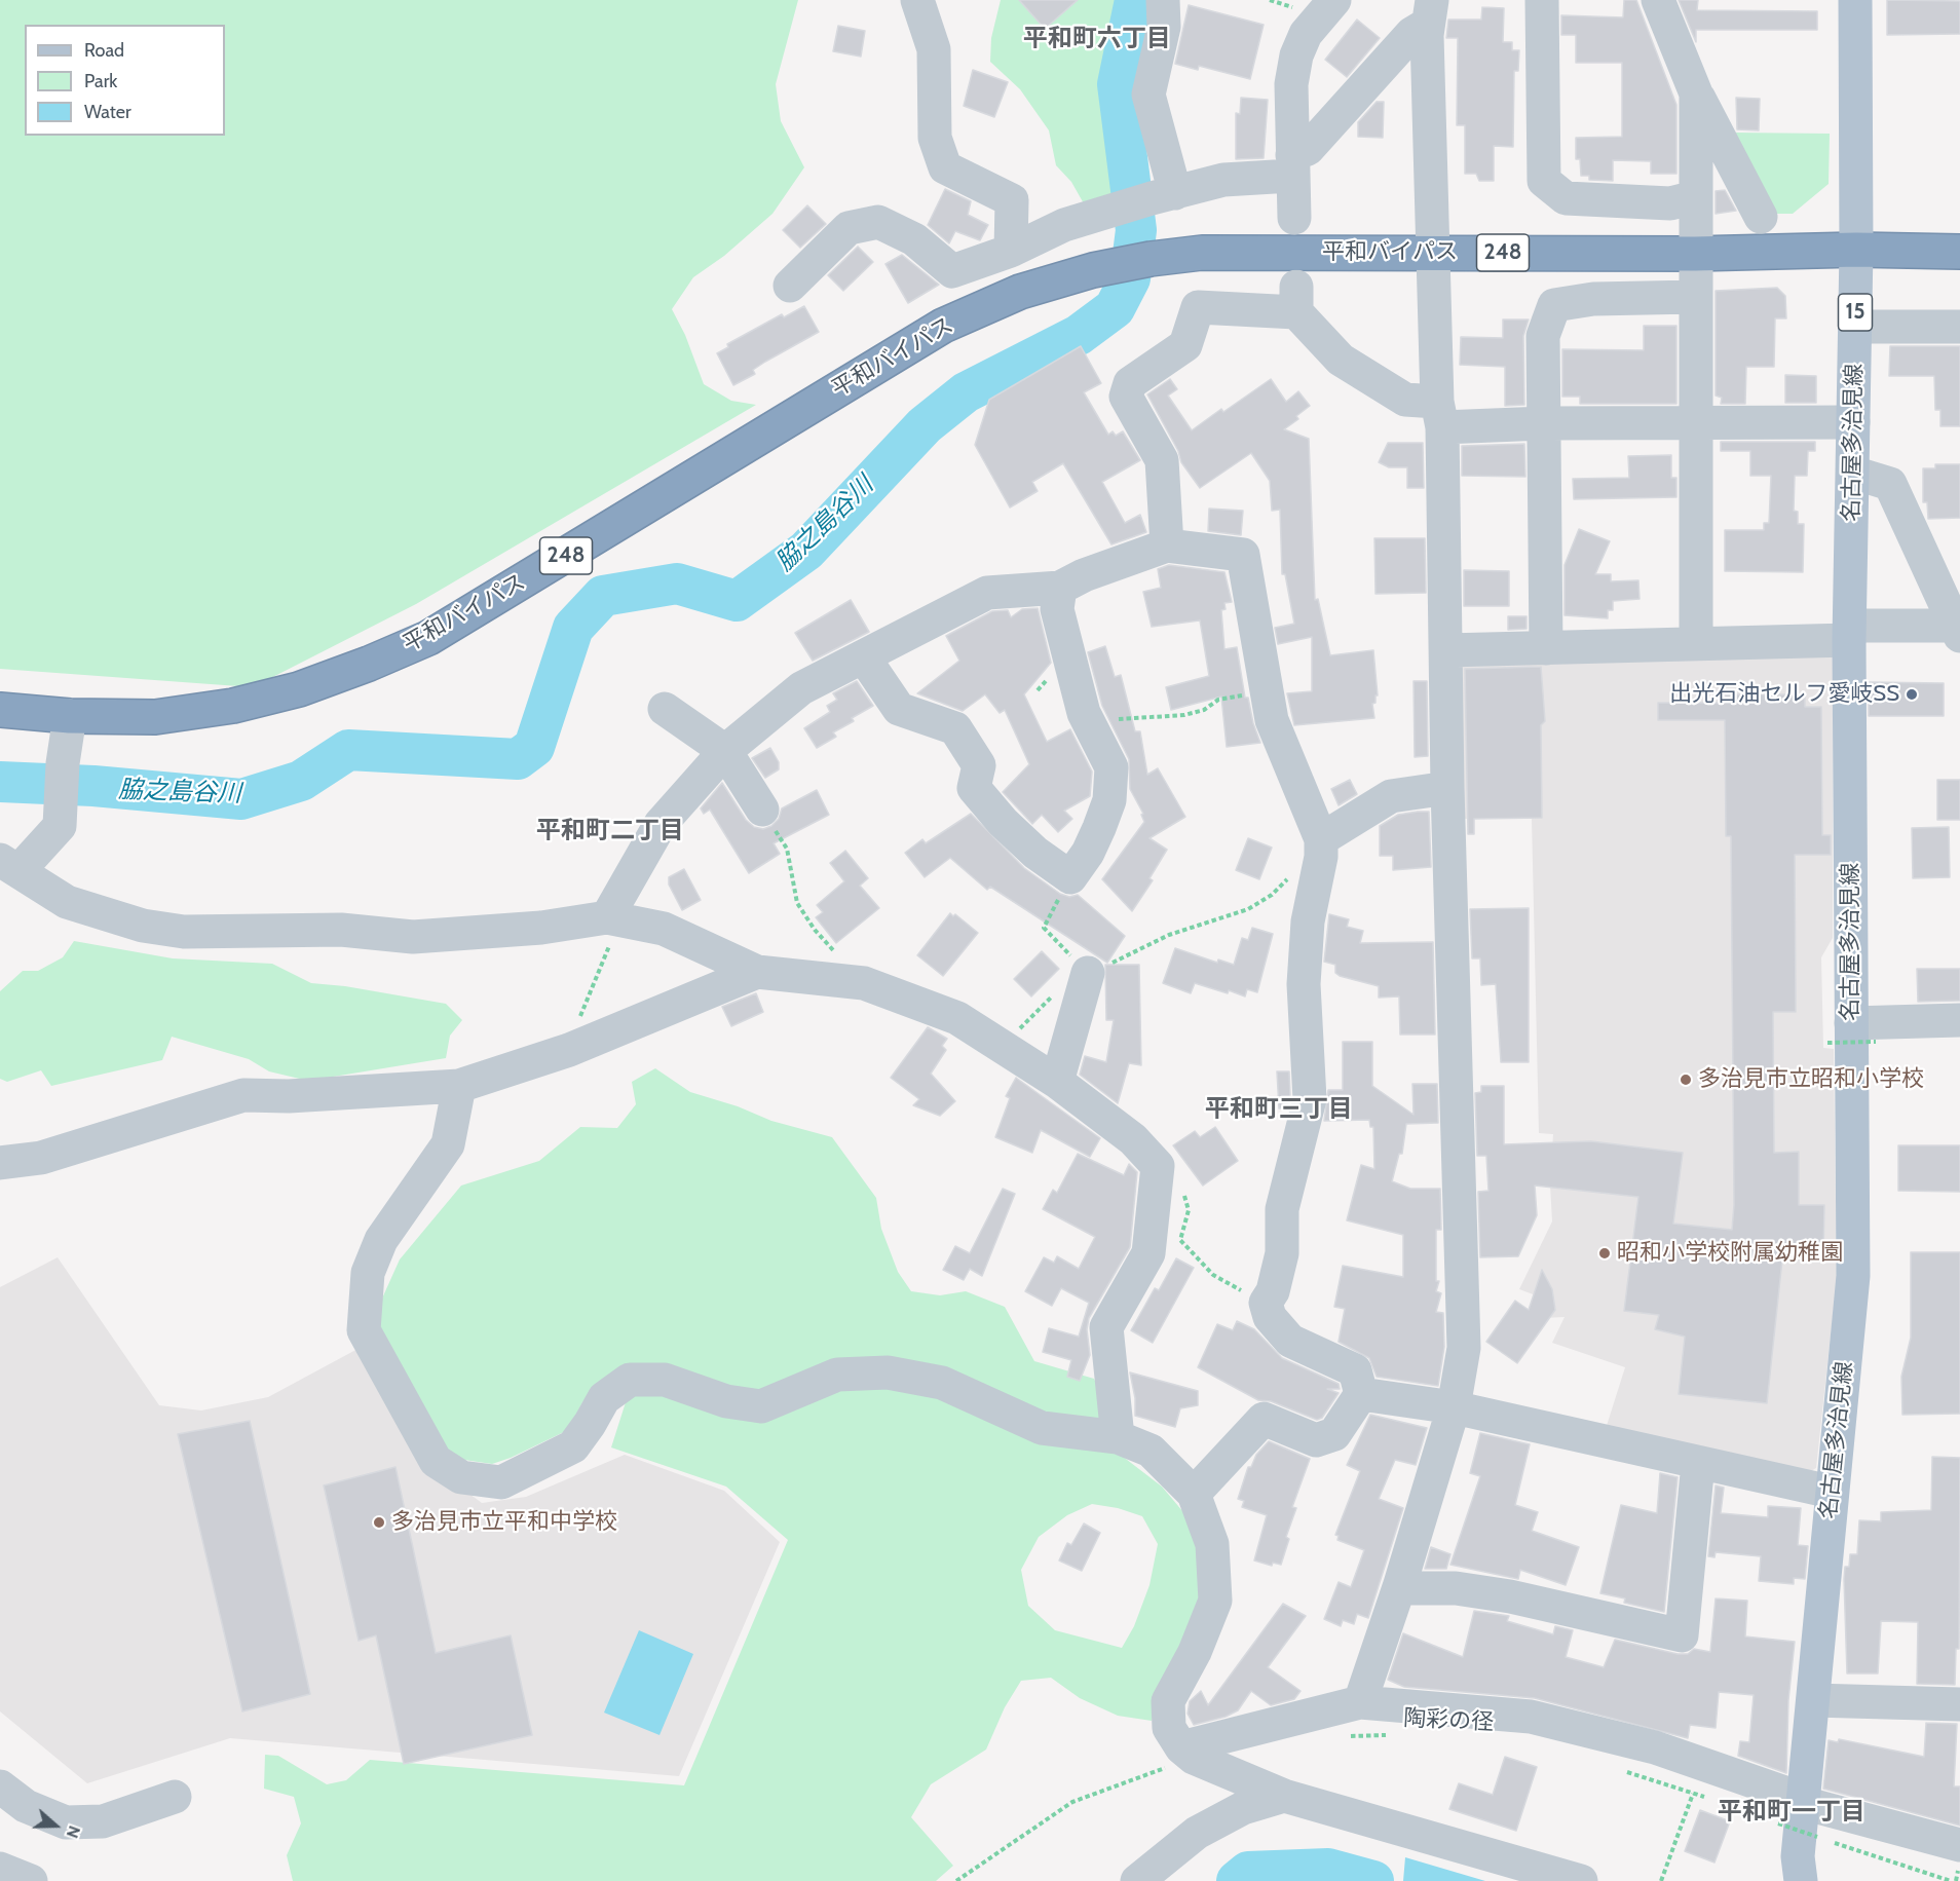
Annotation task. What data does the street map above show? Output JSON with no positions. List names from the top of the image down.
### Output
{
  "streets": {
    "highway": ["平和バイパス", "248"],
    "main road": ["15", "名古屋多治見線"],
    "path": ["陶彩の径"]
  },
  "crossings": [
    ["平和バイパス", "248"],
    ["平和バイパス", "名古屋多治見線"],
    ["248", "名古屋多治見線"]
  ],
  "districts": [
    "平和町六丁目",
    "平和町二丁目",
    "平和町三丁目",
    "平和町一丁目"
  ],
  "water": ["脇之島谷川"],
  "places": [
    "出光石油セルフ愛岐SS",
    "多治見市立昭和小学校",
    "昭和小学校附属幼稚園",
    "多治見市立平和中学校"
  ],
  "legend": ["Road", "Park", "Water"],
  "north": "right"
}
